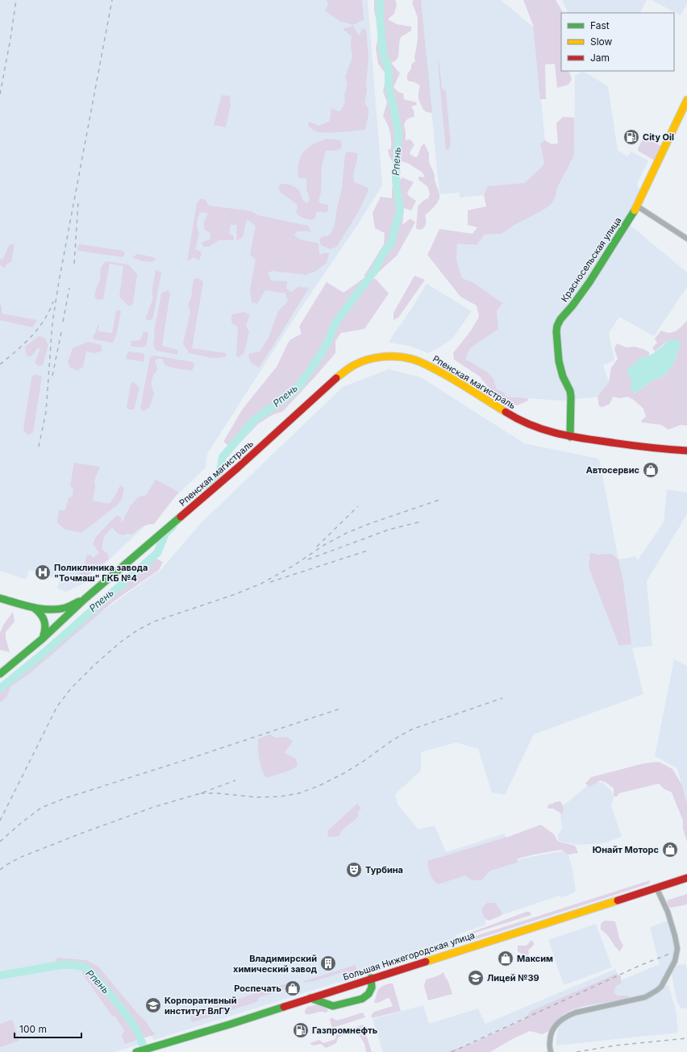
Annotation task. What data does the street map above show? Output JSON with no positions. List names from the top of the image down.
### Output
{
  "streets": {
    "main road": ["Красносельская улица", "Рпенская магистраль", "Большая Нижегородская улица"]
  },
  "crossings": [
    ["Красносельская улица", "Рпенская магистраль"]
  ],
  "water": ["Рпень"],
  "places": {
    "fuel station": ["City Oil", "Газпромнефть"],
    "shop": [
      "Автосервис",
      "Юнайт Моторс",
      "Максим",
      "Роспечать"
    ],
    "hospital": ["Поликлиника завода \"Точмаш\" ГКБ №4"],
    "theatre": ["Турбина"],
    "building": ["Владимирский химический завод"],
    "school or university": ["Лицей №39", "Корпоративный институт ВлГУ"]
  },
  "legend": ["Fast", "Slow", "Jam"],
  "scale_bar": "100 m"
}
